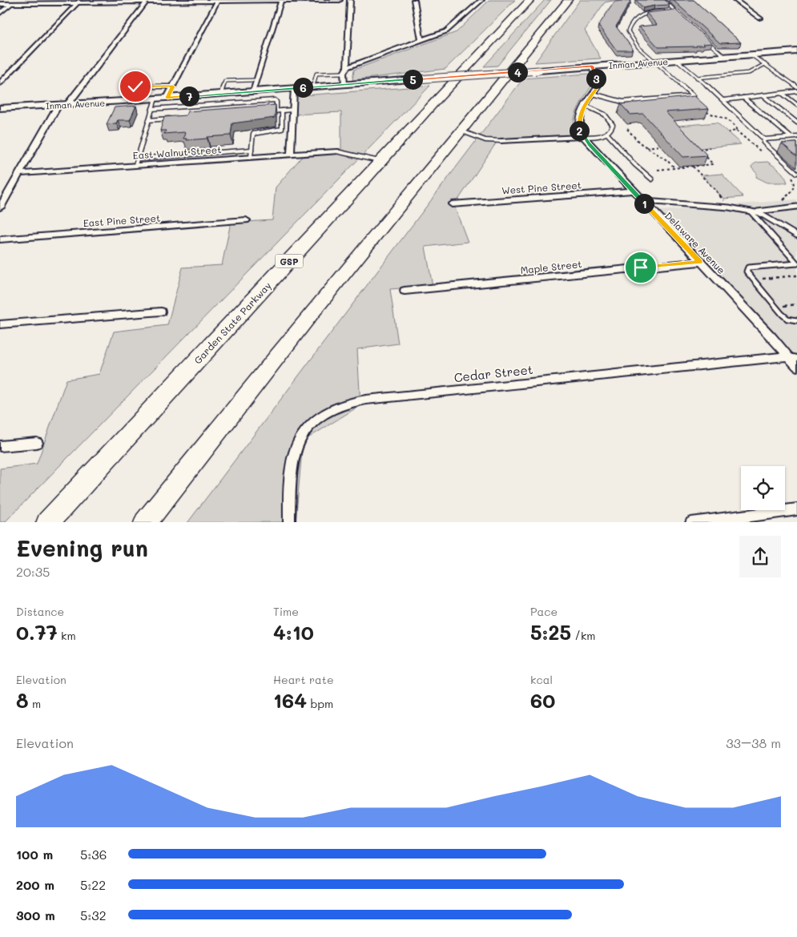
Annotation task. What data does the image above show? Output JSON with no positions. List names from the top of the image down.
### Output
{
  "streets": {
    "highway": ["GSP", "Garden State Parkway"],
    "main road": ["Inman Avenue"],
    "street": [
      "East Walnut Street",
      "West Pine Street",
      "East Pine Street",
      "Delaware Avenue",
      "Maple Street",
      "Cedar Street"
    ]
  },
  "crossings": [
    ["West Pine Street", "Delaware Avenue"],
    ["Delaware Avenue", "Maple Street"],
    ["Delaware Avenue", "Cedar Street"]
  ],
  "page": {
    "pins": [
      "4",
      "3",
      "5",
      "6",
      "7",
      "2",
      "1"
    ],
    "heading": ["Evening run", "20:35"],
    "stats": [
      ["Distance", "0.77 km"],
      ["Time", "4:10"],
      ["Pace", "5:25 /km"],
      ["Elevation", "8 m"],
      ["Heart rate", "164 bpm"],
      ["kcal", "60"]
    ],
    "chart": ["Elevation", "33–38 m"],
    "list": [
      {
        "name": "100 m",
        "note": "5:36"
      },
      {
        "name": "200 m",
        "note": "5:22"
      },
      {
        "name": "300 m",
        "note": "5:32"
      }
    ]
  }
}
